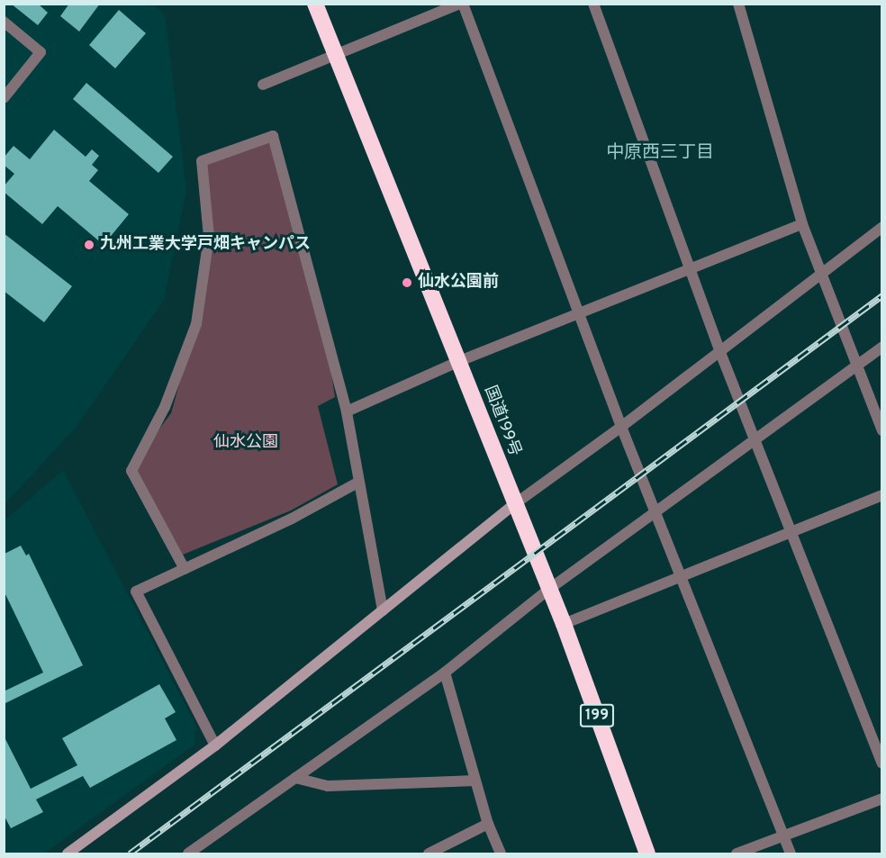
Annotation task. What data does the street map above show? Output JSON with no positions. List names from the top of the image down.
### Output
{
  "streets": {
    "highway": ["国道199号", "199"]
  },
  "districts": ["中原西三丁目"],
  "parks": ["仙水公園"],
  "places": ["九州工業大学戸畑キャンパス", "仙水公園前"]
}
